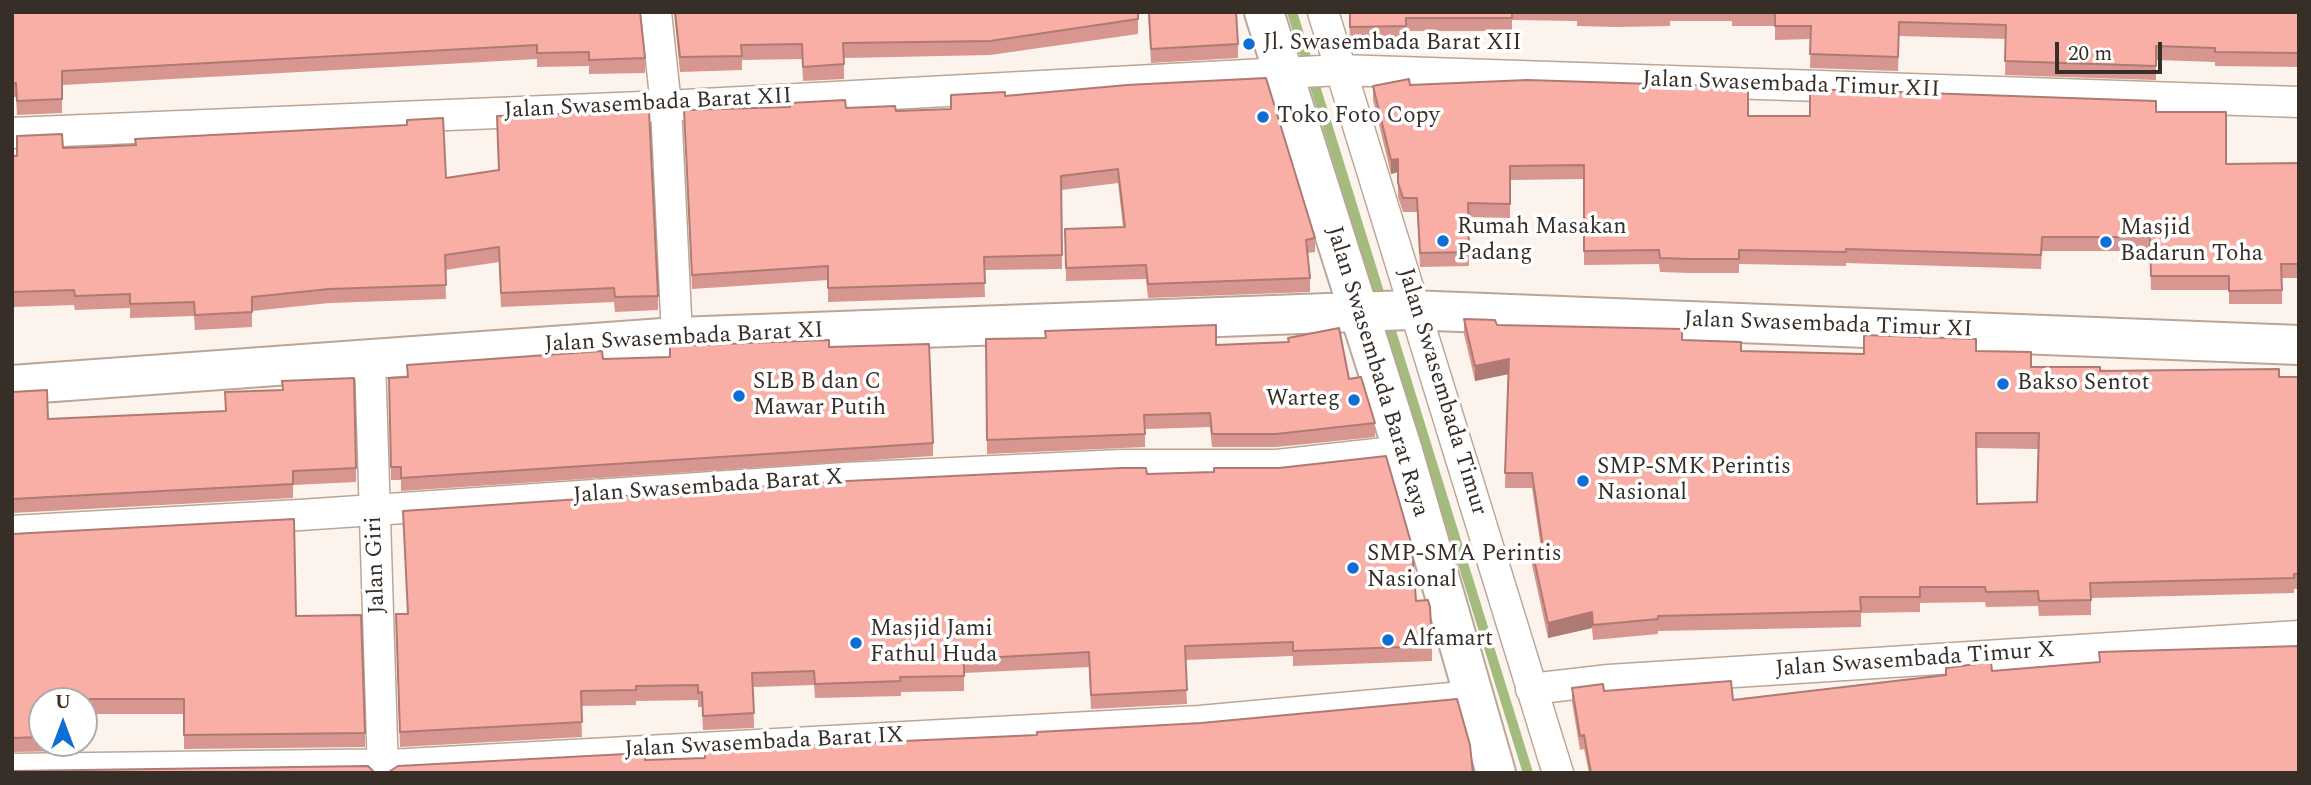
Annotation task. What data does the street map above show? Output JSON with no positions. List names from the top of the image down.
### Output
{
  "streets": {
    "street": [
      "Jalan Swasembada Timur XII",
      "Jalan Swasembada Barat XII",
      "Jalan Swasembada Timur XI",
      "Jalan Swasembada Barat XI",
      "Jalan Swasembada Barat Raya",
      "Jalan Swasembada Timur",
      "Jalan Swasembada Barat X",
      "Jalan Giri",
      "Jalan Swasembada Timur X",
      "Jalan Swasembada Barat IX"
    ]
  },
  "crossings": [
    ["Jalan Swasembada Timur XII", "Jalan Swasembada Barat XII"],
    ["Jalan Swasembada Timur XII", "Jalan Swasembada Barat Raya"],
    ["Jalan Swasembada Timur XII", "Jalan Swasembada Timur"],
    ["Jalan Swasembada Barat XII", "Jalan Swasembada Barat Raya"],
    ["Jalan Swasembada Timur XI", "Jalan Swasembada Barat XI"],
    ["Jalan Swasembada Timur XI", "Jalan Swasembada Barat Raya"],
    ["Jalan Swasembada Timur XI", "Jalan Swasembada Timur"],
    ["Jalan Swasembada Barat XI", "Jalan Swasembada Barat Raya"],
    ["Jalan Swasembada Barat XI", "Jalan Giri"],
    ["Jalan Swasembada Barat Raya", "Jalan Swasembada Barat X"],
    ["Jalan Swasembada Barat Raya", "Jalan Swasembada Barat IX"],
    ["Jalan Swasembada Timur", "Jalan Swasembada Timur X"],
    ["Jalan Swasembada Barat X", "Jalan Giri"],
    ["Jalan Giri", "Jalan Swasembada Barat IX"]
  ],
  "places": [
    "Jl. Swasembada Barat XII",
    "Toko Foto Copy",
    "Rumah Masakan Padang",
    "Masjid Badarun Toha",
    "Bakso Sentot",
    "SLB B dan C Mawar Putih",
    "Warteg",
    "SMP-SMK Perintis Nasional",
    "SMP-SMA Perintis Nasional",
    "Alfamart",
    "Masjid Jami Fathul Huda"
  ],
  "scale_bar": "20 m",
  "north": "top"
}
